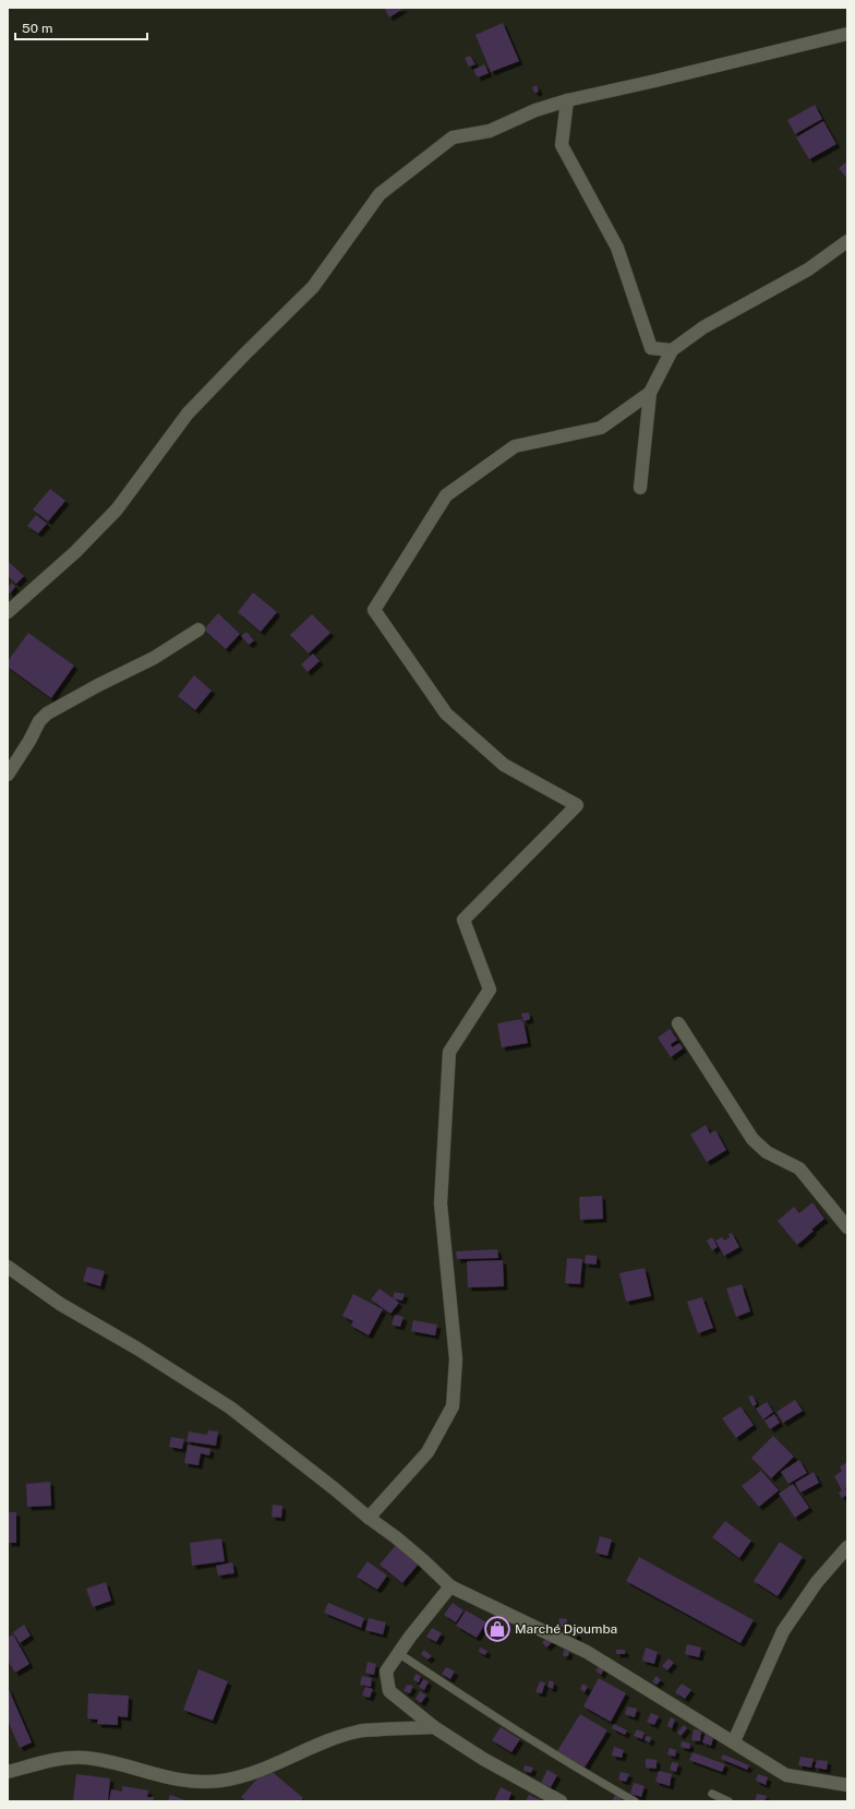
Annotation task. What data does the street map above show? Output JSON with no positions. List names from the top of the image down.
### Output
{
  "places": {
    "shop": ["Marché Djoumba"]
  },
  "scale_bar": "50 m"
}
